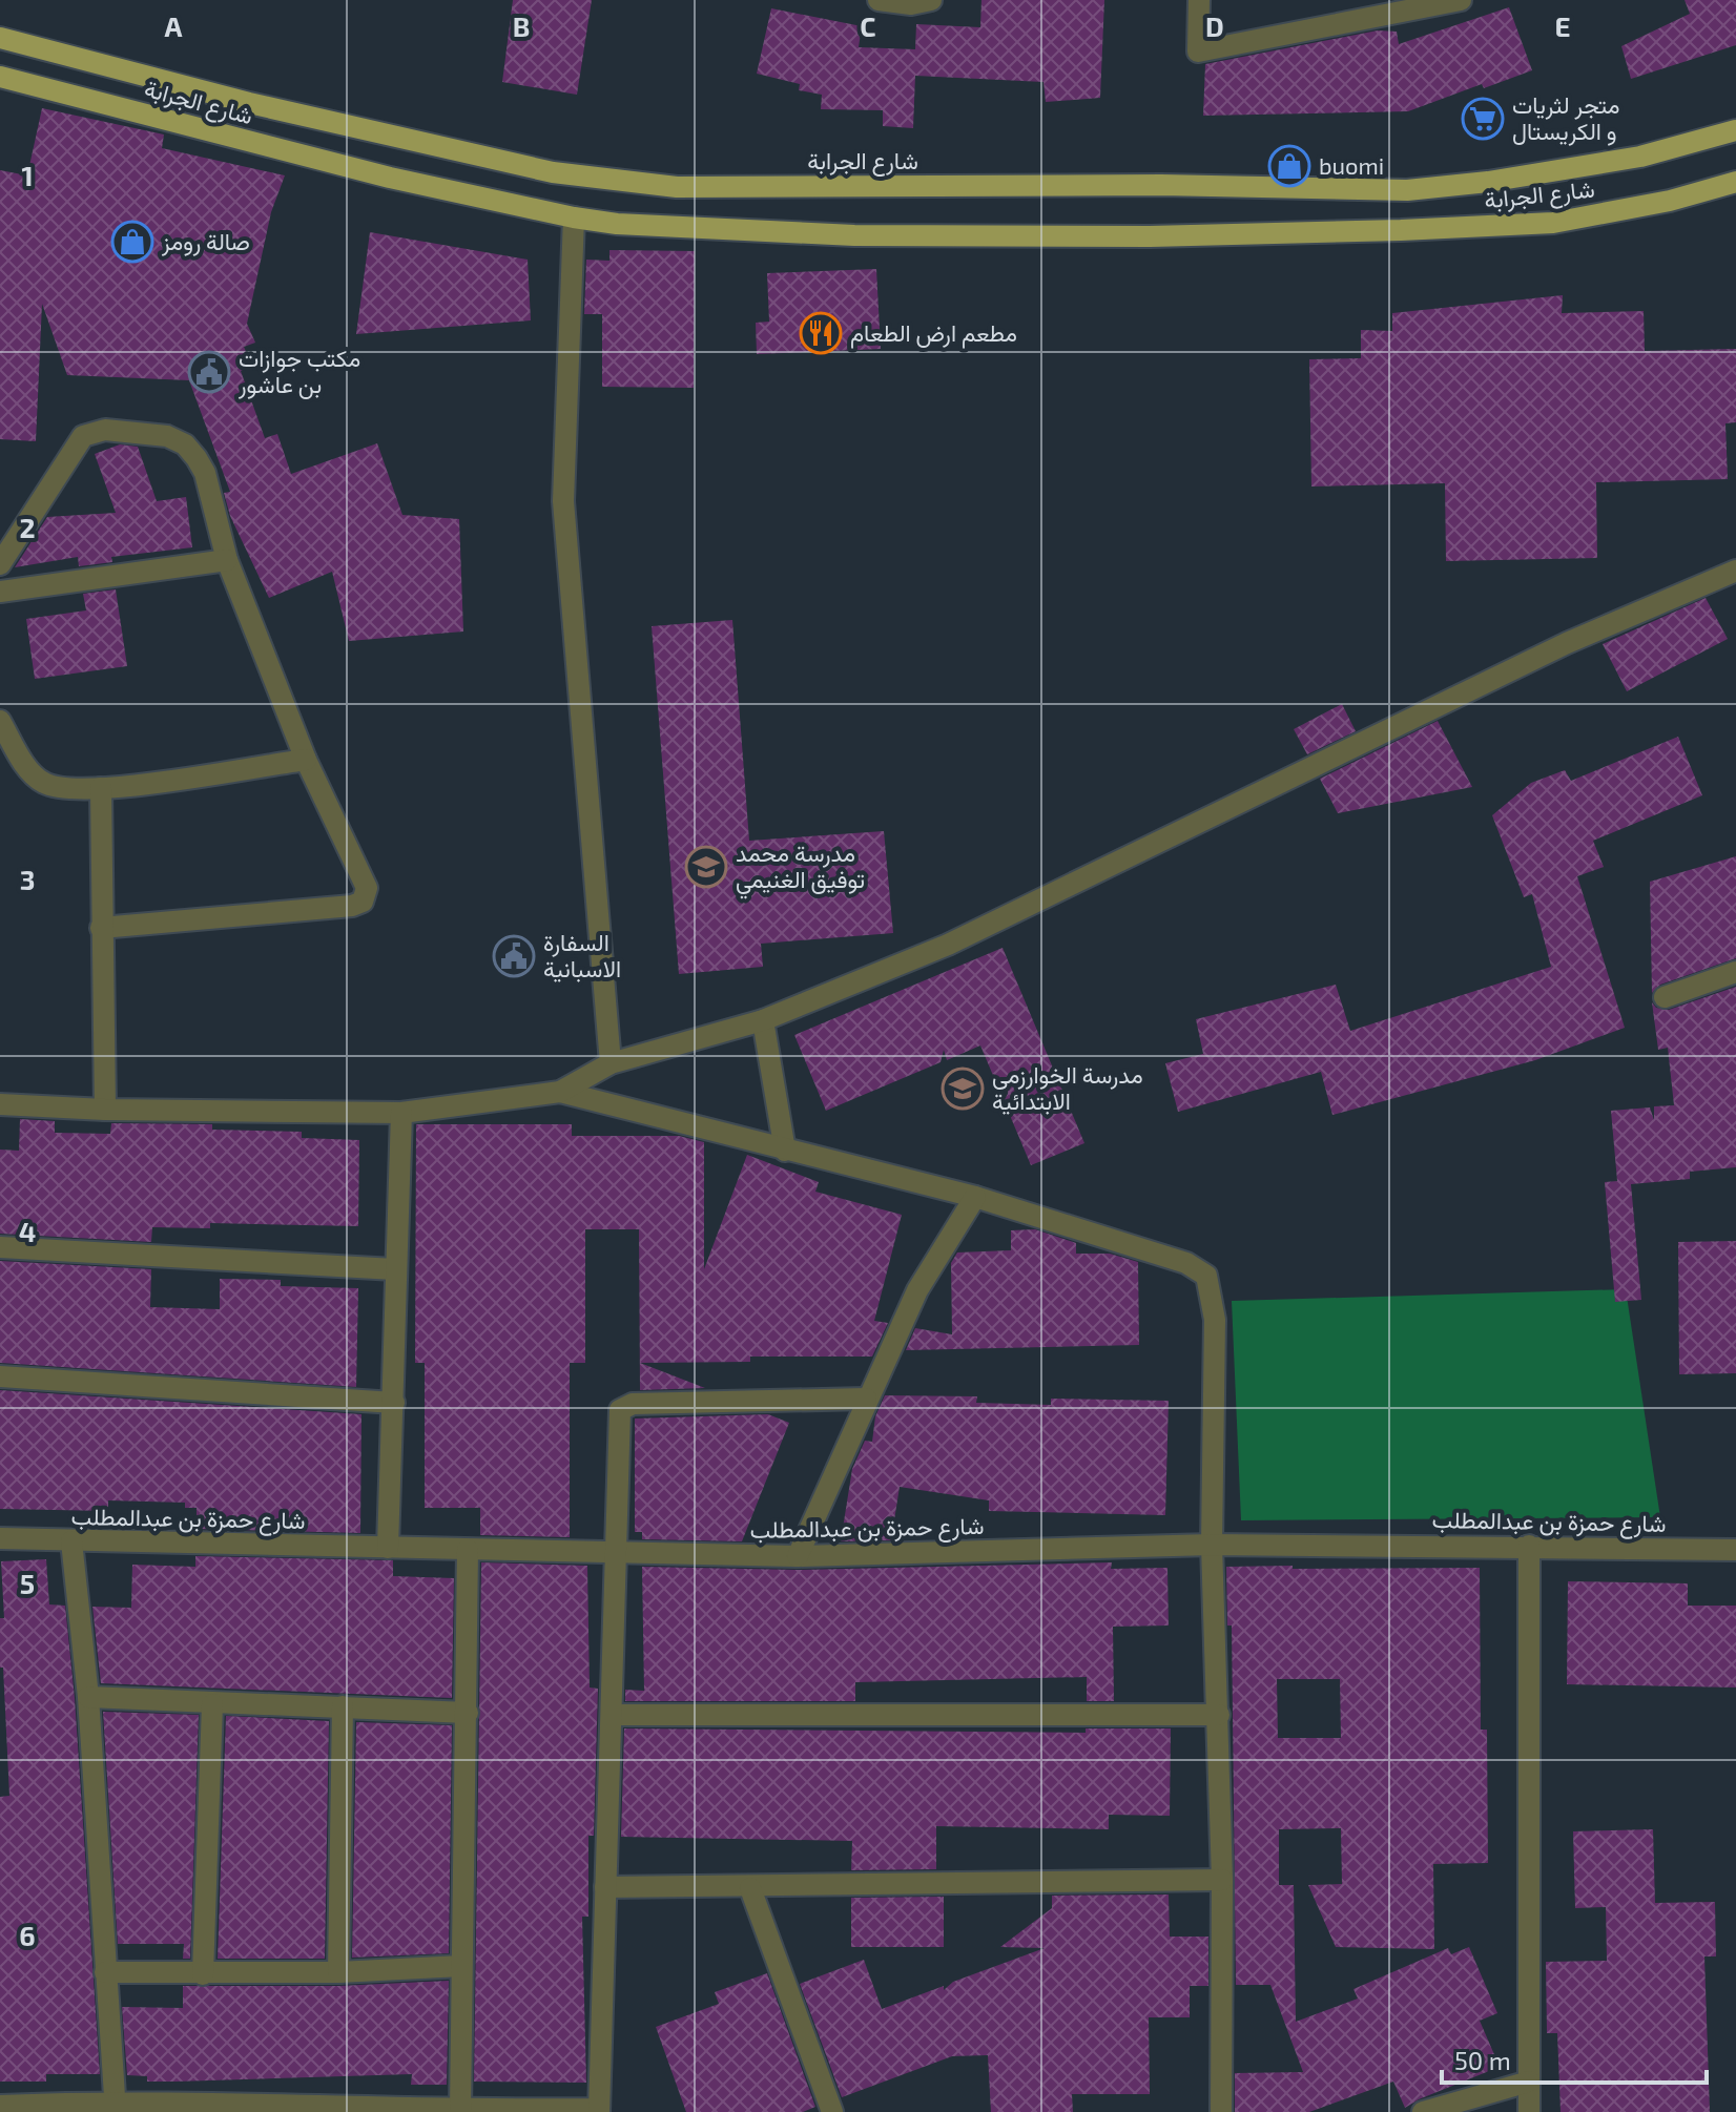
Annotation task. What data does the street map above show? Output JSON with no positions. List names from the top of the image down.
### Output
{
  "streets": {
    "main road": ["شارع الجرابة"],
    "street": ["شارع حمزة بن عبدالمطلب"]
  },
  "places": {
    "supermarket": ["متجر لثريات و الكريستال"],
    "shop": ["buomi", "صالة رومز"],
    "restaurant": ["مطعم ارض الطعام"],
    "public building": ["مكتب جوازات بن عاشور", "السفارة الاسبانية"],
    "school or university": ["مدرسة محمد توفيق الغنيمي", "مدرسة الخوارزمي الابتدائية"]
  },
  "scale_bar": "50 m",
  "grid": {
    "columns": [
      "A",
      "B",
      "C",
      "D",
      "E"
    ],
    "rows": [
      "1",
      "2",
      "3",
      "4",
      "5",
      "6"
    ]
  }
}
